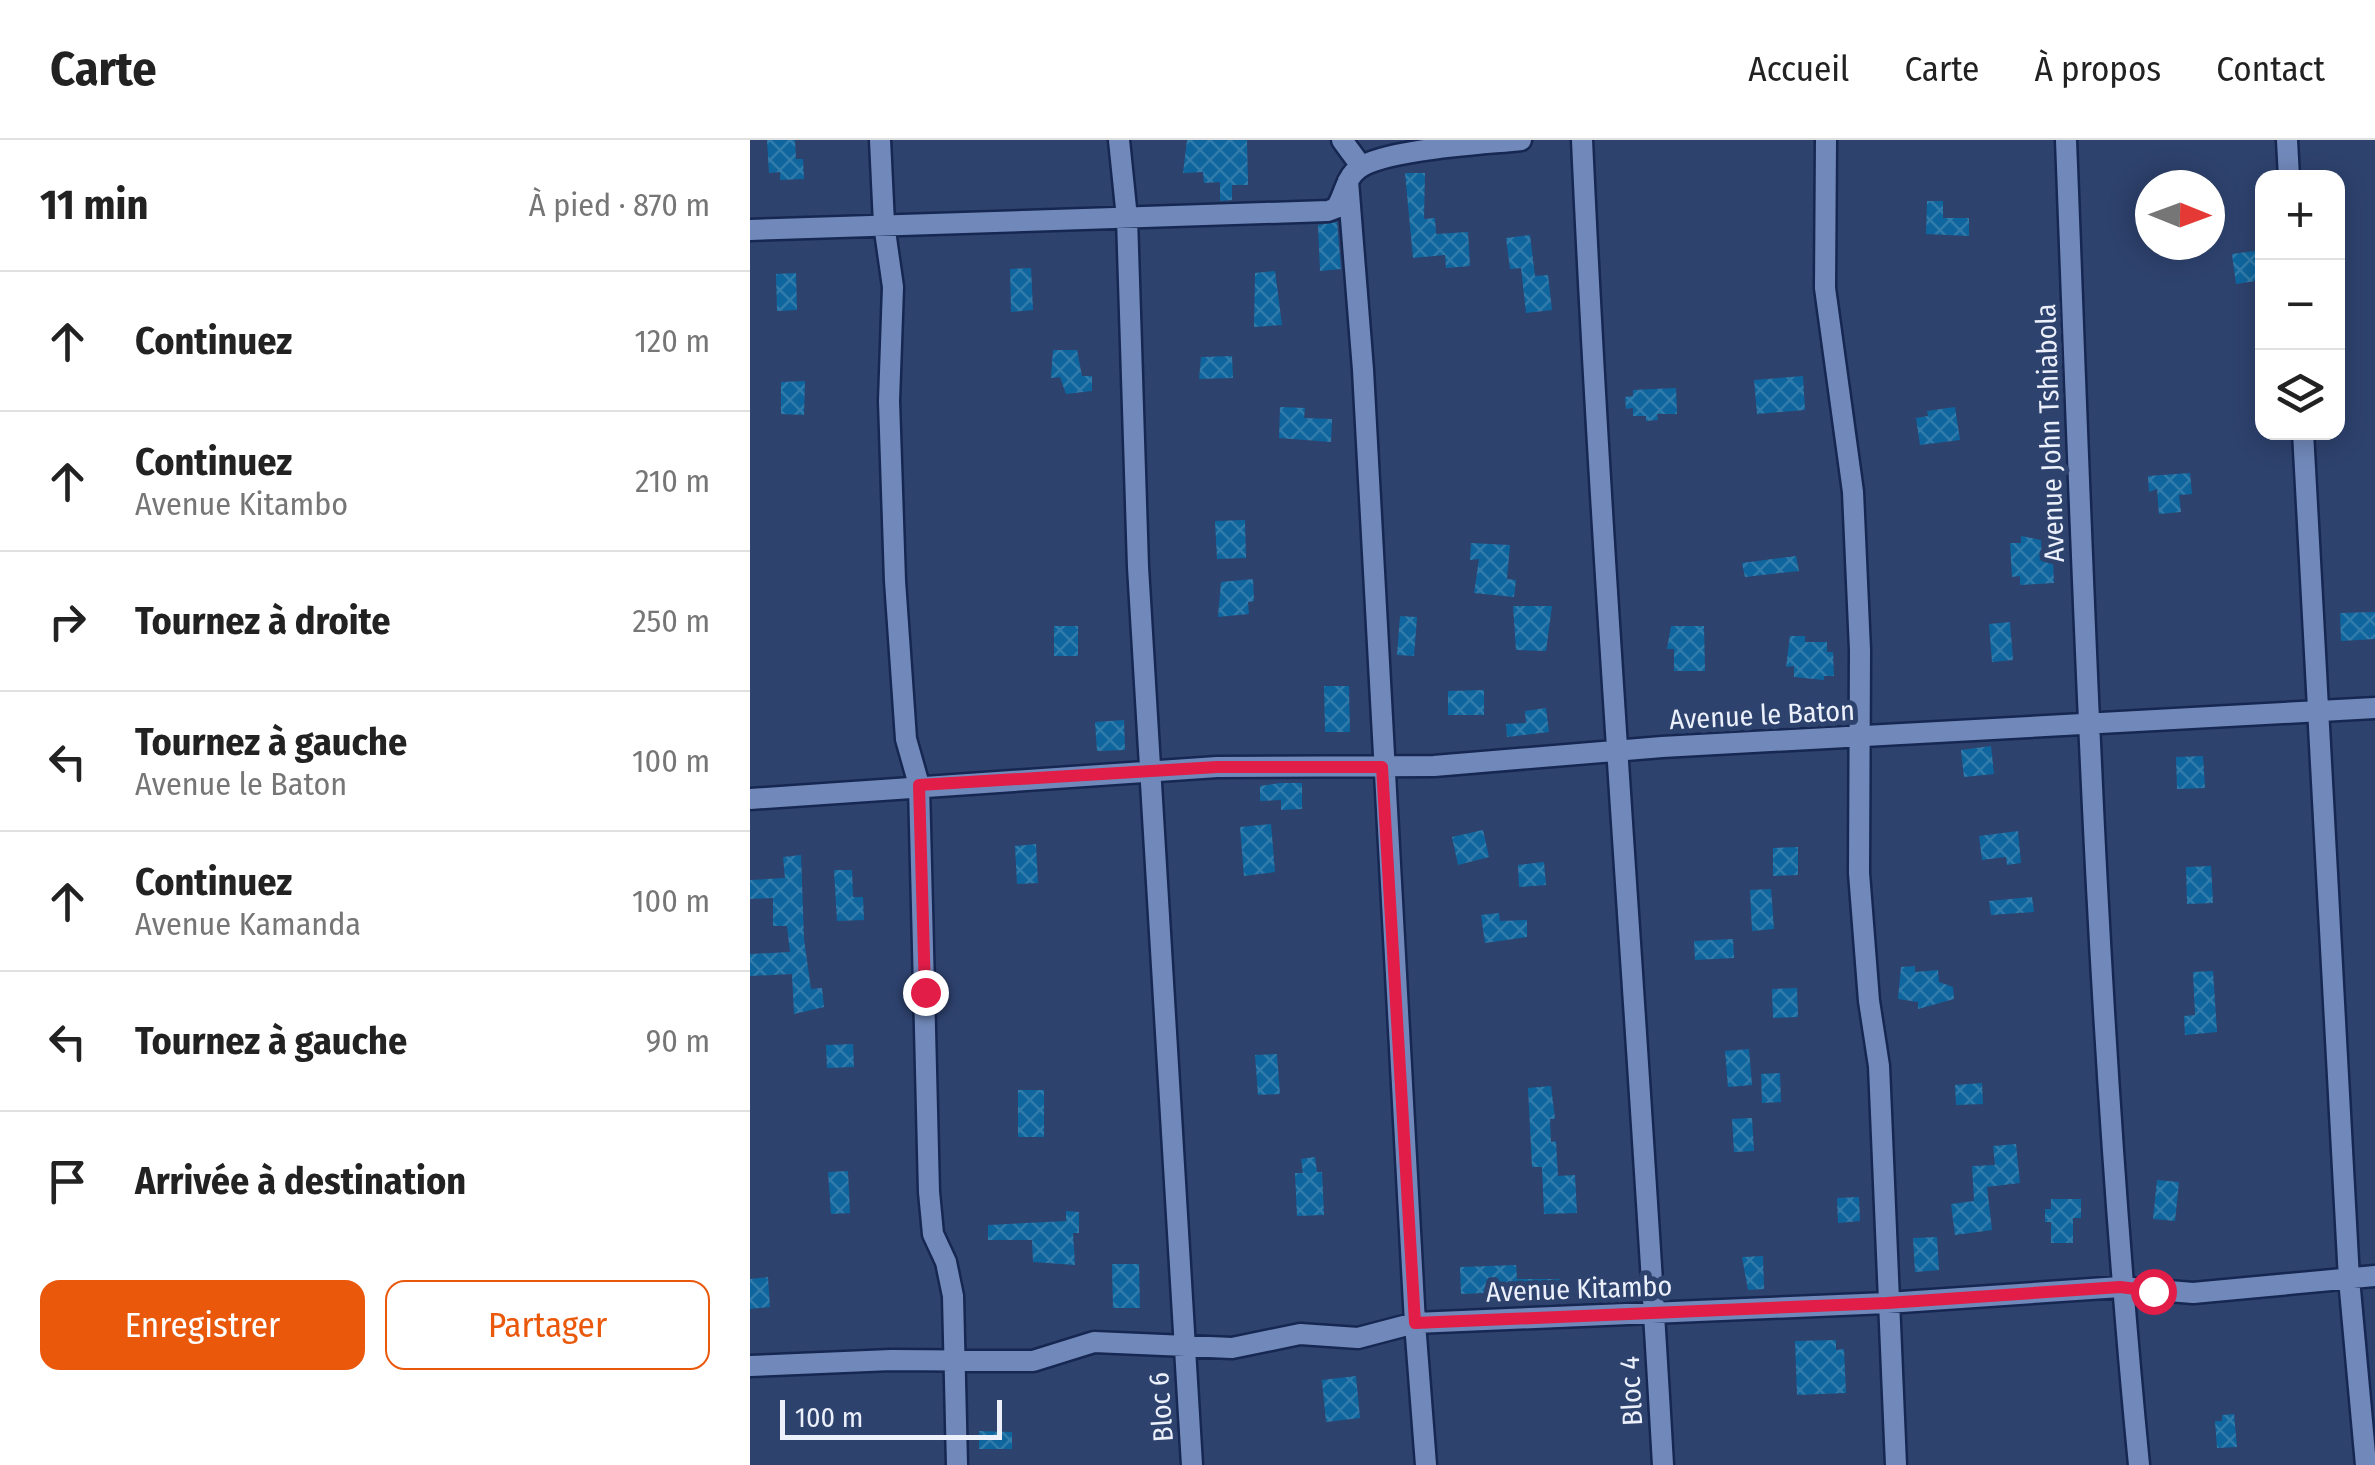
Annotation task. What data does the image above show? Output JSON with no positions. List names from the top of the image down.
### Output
{
  "streets": {
    "street": [
      "Avenue John Tshiabola",
      "Avenue le Baton",
      "Avenue Kitambo",
      "Bloc 4",
      "Bloc 6"
    ]
  },
  "crossings": [
    ["Avenue John Tshiabola", "Avenue le Baton"],
    ["Avenue John Tshiabola", "Avenue Kitambo"],
    ["Avenue le Baton", "Bloc 4"],
    ["Avenue le Baton", "Bloc 6"],
    ["Avenue Kitambo", "Bloc 4"],
    ["Avenue Kitambo", "Bloc 6"]
  ],
  "scale_bar": "100 m",
  "north": "right",
  "page": {
    "header": "Carte",
    "nav": [
      "Accueil",
      "Carte",
      "À propos",
      "Contact"
    ],
    "heading": ["11 min", "À pied · 870 m"],
    "map_buttons": ["+", "−"],
    "list": [
      ["Continuez", "120 m"],
      ["Continuez", "Avenue Kitambo", "210 m"],
      ["Tournez à droite", "250 m"],
      ["Tournez à gauche", "Avenue le Baton", "100 m"],
      ["Continuez", "Avenue Kamanda", "100 m"],
      ["Tournez à gauche", "90 m"],
      "Arrivée à destination"
    ],
    "buttons": ["Enregistrer", "Partager"],
    "scale": "100 m"
  }
}
